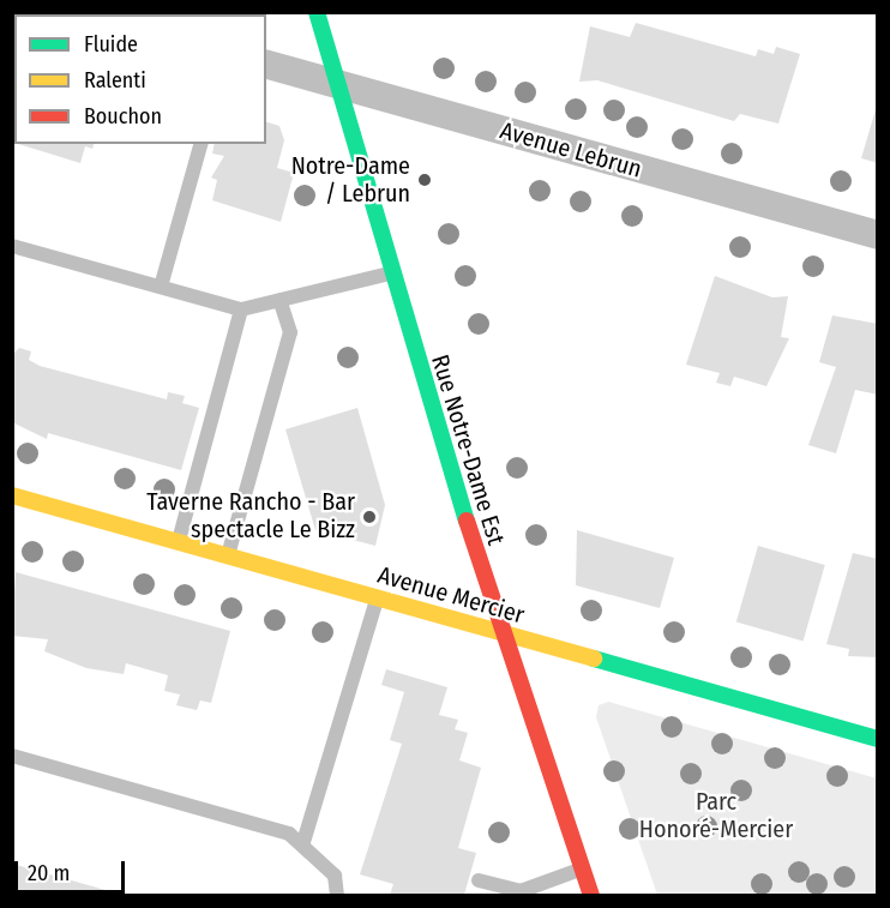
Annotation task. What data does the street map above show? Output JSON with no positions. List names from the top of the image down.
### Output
{
  "streets": {
    "main road": ["Rue Notre-Dame Est", "Avenue Mercier"],
    "street": ["Avenue Lebrun"]
  },
  "crossings": [
    ["Avenue Lebrun", "Rue Notre-Dame Est"],
    ["Rue Notre-Dame Est", "Avenue Mercier"]
  ],
  "parks": ["Parc Honoré-Mercier"],
  "places": ["Notre-Dame / Lebrun", "Taverne Rancho - Bar spectacle Le Bizz"],
  "legend": ["Fluide", "Ralenti", "Bouchon"],
  "scale_bar": "20 m"
}
